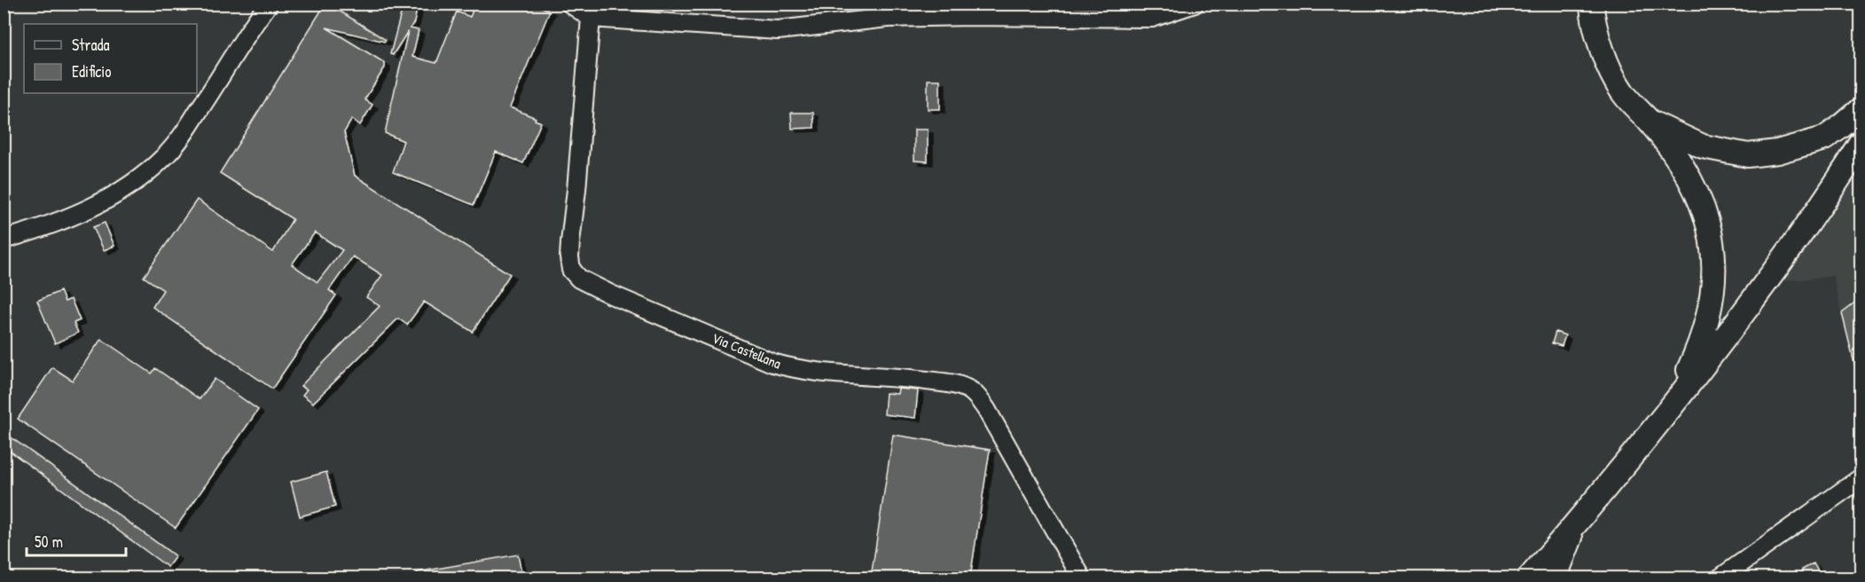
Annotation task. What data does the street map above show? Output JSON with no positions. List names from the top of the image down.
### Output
{
  "streets": {
    "street": ["Via Castellana"]
  },
  "legend": ["Strada", "Edificio"],
  "scale_bar": "50 m"
}
